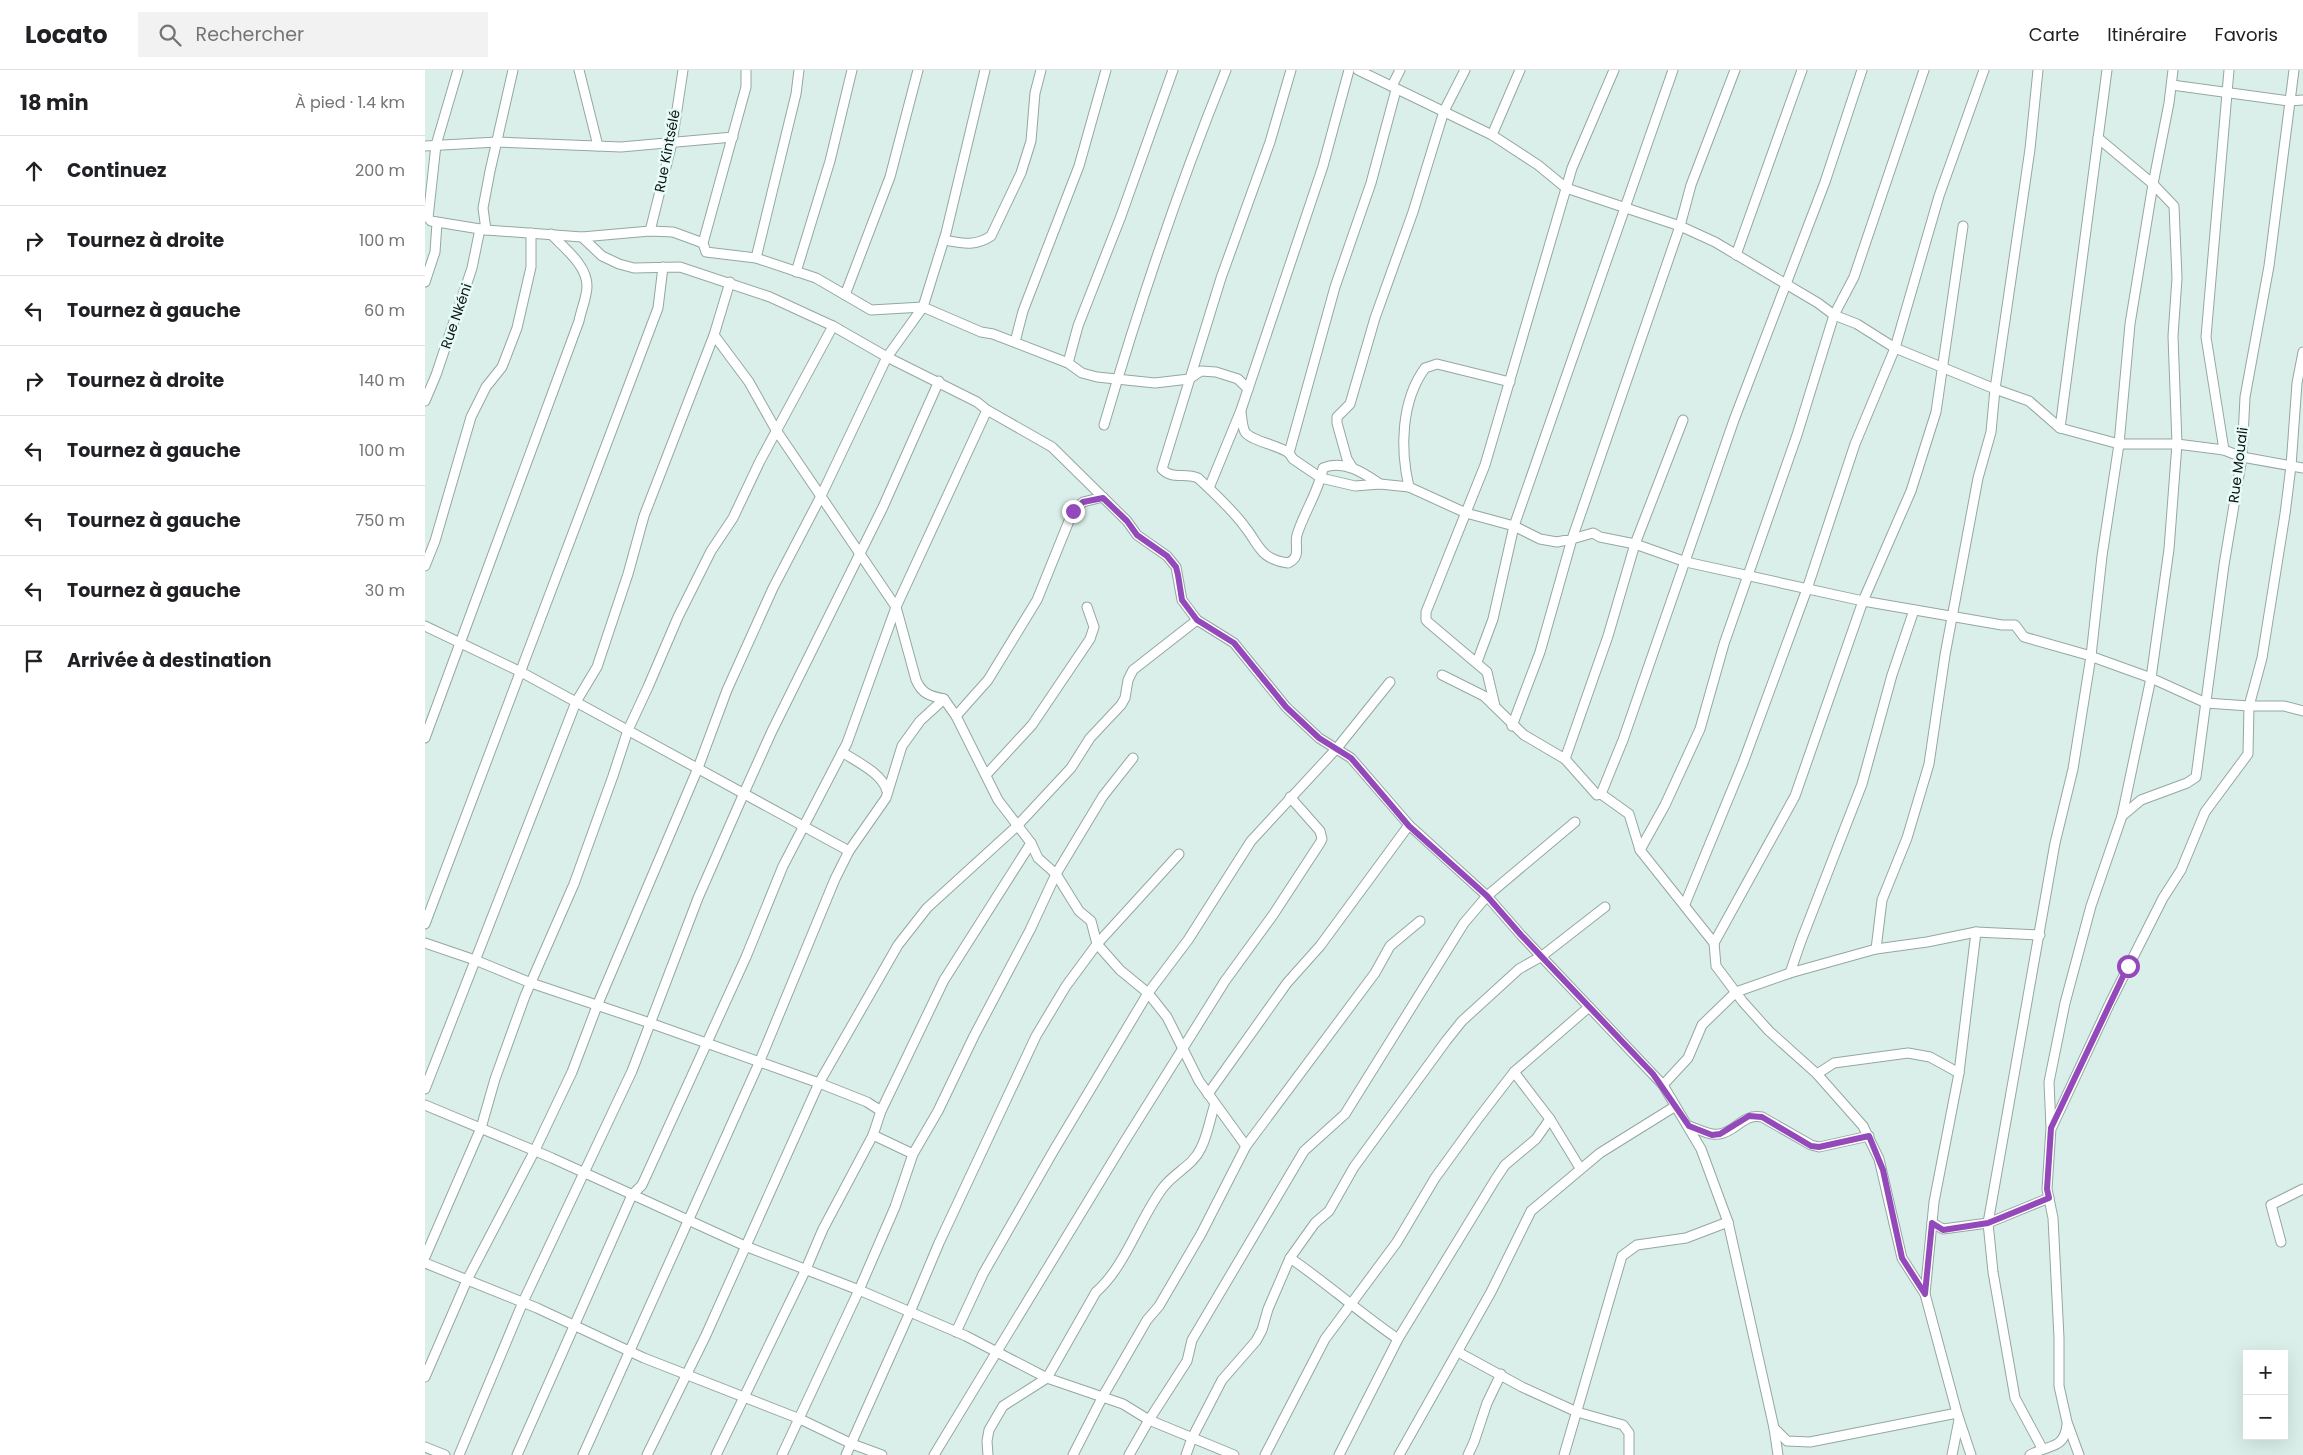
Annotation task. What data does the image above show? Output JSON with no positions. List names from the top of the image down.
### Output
{
  "streets": {
    "street": ["Rue Kintsélé", "Rue Nkéni", "Rue Mouali"]
  },
  "page": {
    "header": "Locato",
    "search": "Rechercher",
    "nav": ["Carte", "Itinéraire", "Favoris"],
    "heading": ["18 min", "À pied · 1.4 km"],
    "list": [
      ["Continuez", "200 m"],
      ["Tournez à droite", "100 m"],
      ["Tournez à gauche", "60 m"],
      ["Tournez à droite", "140 m"],
      ["Tournez à gauche", "100 m"],
      ["Tournez à gauche", "750 m"],
      ["Tournez à gauche", "30 m"],
      "Arrivée à destination"
    ],
    "map_buttons": ["+", "−"]
  }
}
